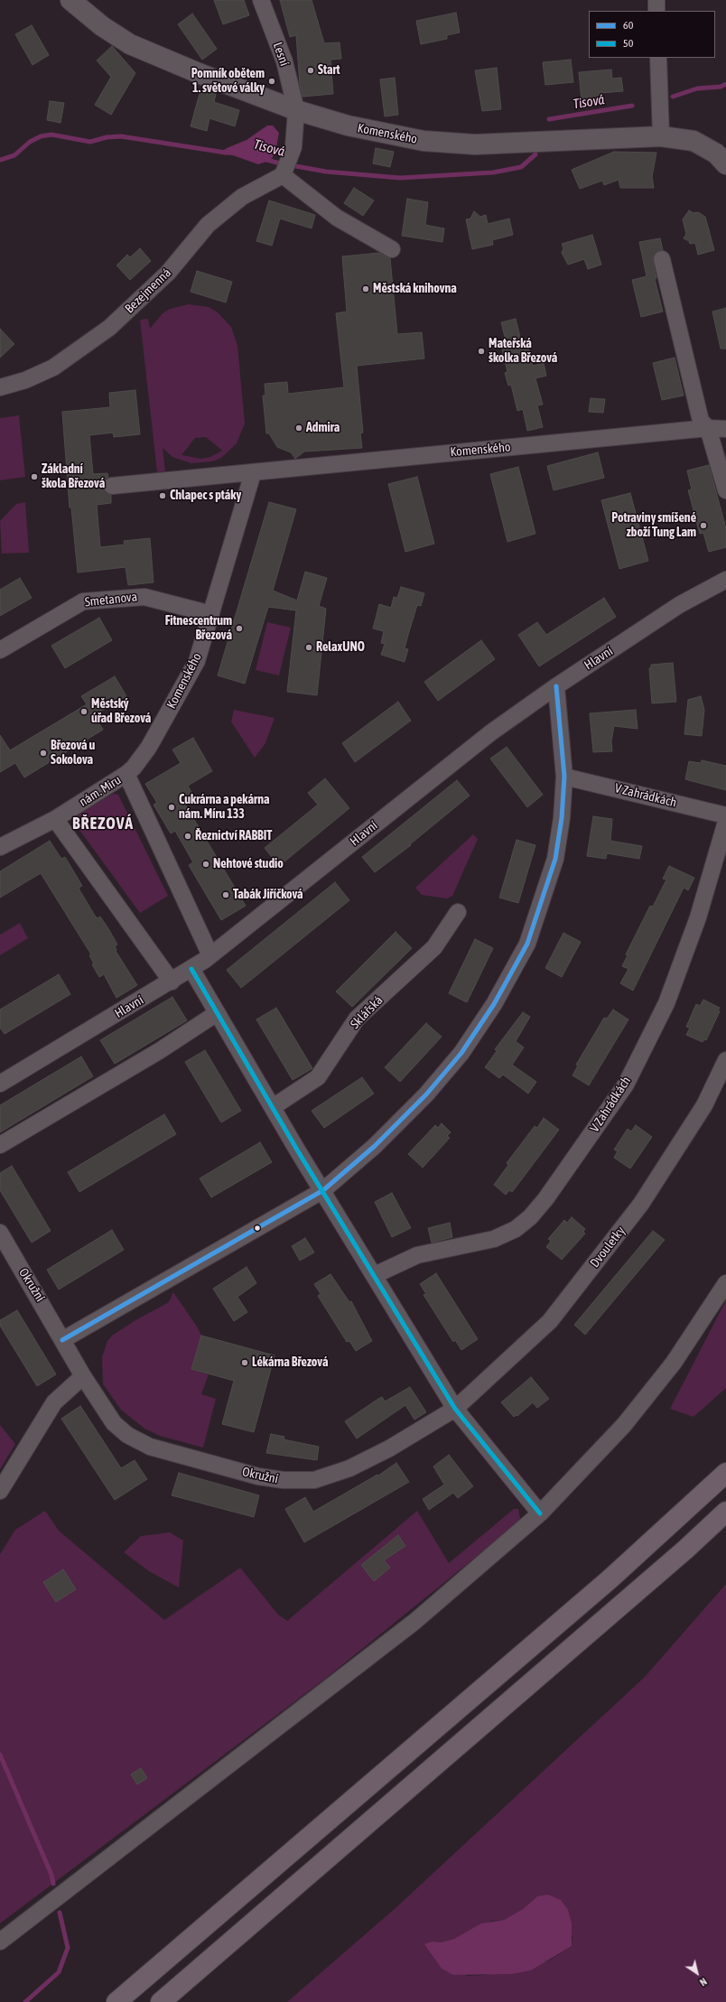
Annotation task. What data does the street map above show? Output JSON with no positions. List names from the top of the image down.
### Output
{
  "streets": {
    "street": [
      "Lesní",
      "Komenského",
      "Bezejmenná",
      "Smetanova",
      "Hlavní",
      "nám. Míru",
      "V Zahrádkách",
      "Sklářská",
      "Dvouletky",
      "Okružní"
    ]
  },
  "crossings": [
    ["Lesní", "Komenského"],
    ["Komenského", "Smetanova"],
    ["Komenského", "nám. Míru"],
    ["Hlavní", "nám. Míru"],
    ["Dvouletky", "Okružní"]
  ],
  "districts": ["BŘEZOVÁ"],
  "water": ["Tisová"],
  "places": [
    "Start",
    "Pomník obětem 1. světové války",
    "Městská knihovna",
    "Mateřská školka Březová",
    "Admira",
    "Základní škola Březová",
    "Chlapec s ptáky",
    "Potraviny smíšené zboží Tung Lam",
    "Fitnescentrum Březová",
    "RelaxUNO",
    "Městský úřad Březová",
    "Březová u Sokolova",
    "Cukrárna a pekárna nám. Míru 133",
    "Řeznictví RABBIT",
    "Nehtové studio",
    "Tabák Jiříčková",
    "Lékárna Březová"
  ],
  "lines": ["transit line 60", "transit line 50"],
  "legend": ["60", "50"],
  "north": "bottom right"
}
